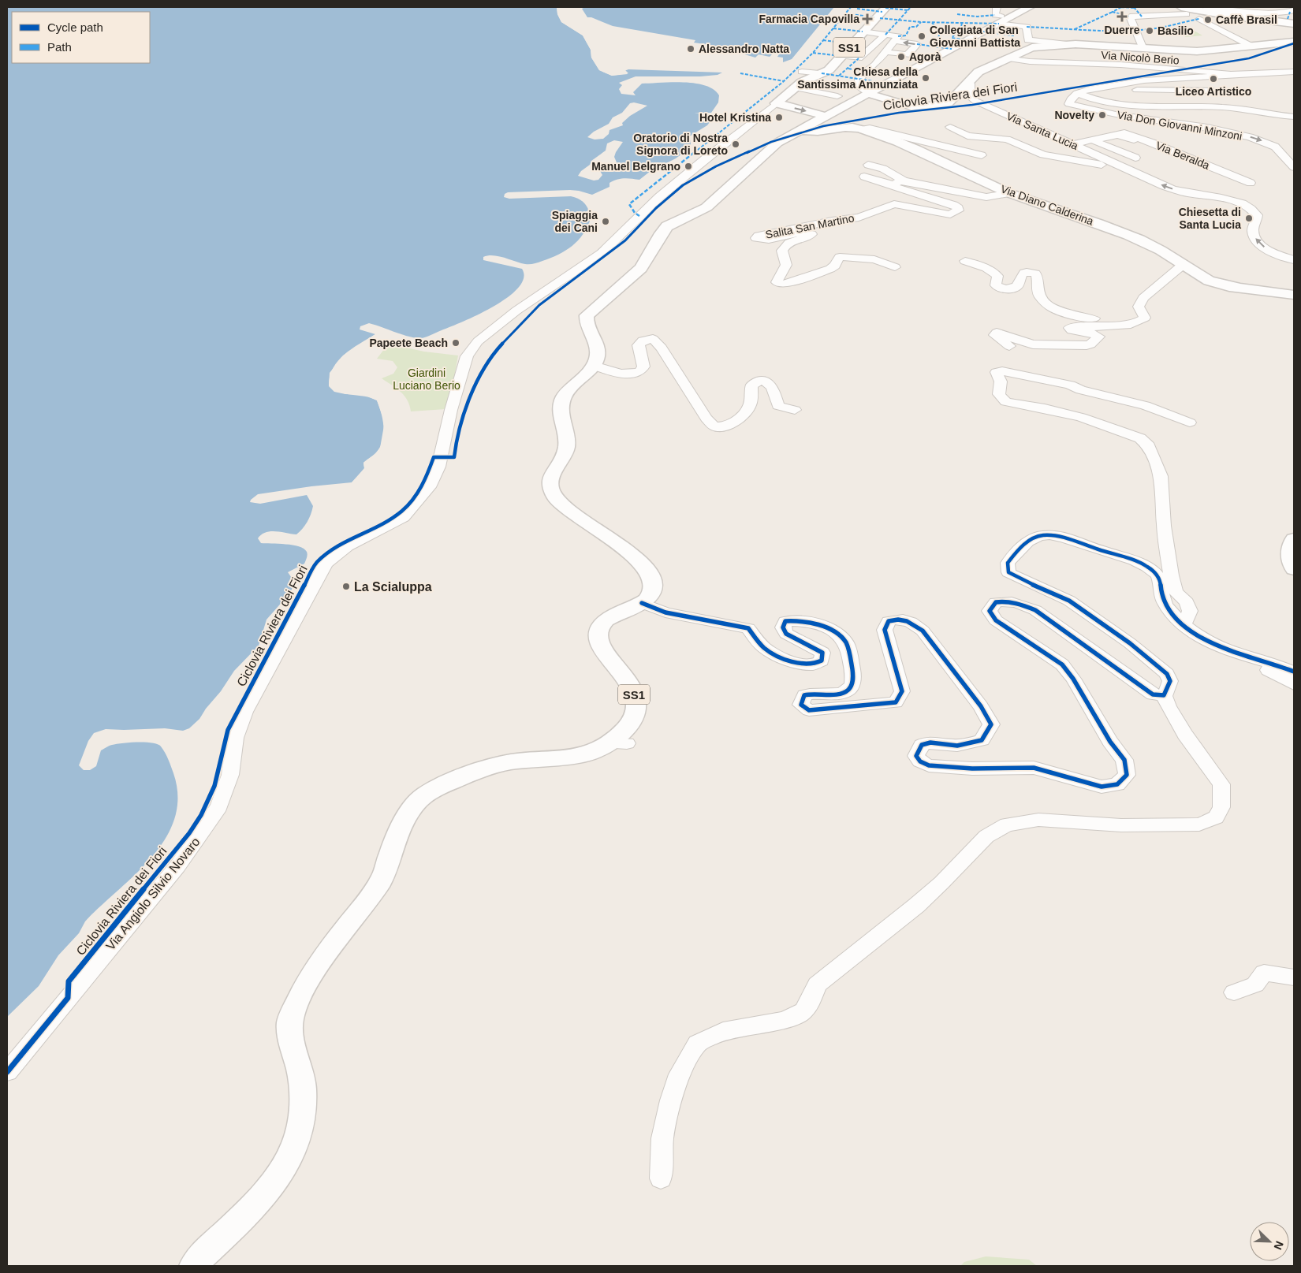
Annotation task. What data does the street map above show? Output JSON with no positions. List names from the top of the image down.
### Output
{
  "streets": {
    "main road": ["SS1", "Via Diano Calderina"],
    "street": [
      "Via Nicolò Berio",
      "Via Don Giovanni Minzoni",
      "Via Santa Lucia",
      "Via Beralda",
      "Salita San Martino",
      "Via Angiolo Silvio Novaro"
    ],
    "cycle path": ["Ciclovia Riviera dei Fiori"]
  },
  "crossings": [
    ["SS1", "Via Angiolo Silvio Novaro"],
    ["Via Nicolò Berio", "Via Don Giovanni Minzoni"],
    ["Via Santa Lucia", "Via Beralda"]
  ],
  "parks": ["Giardini Luciano Berio"],
  "places": {
    "health": ["Duerre", "Farmacia Capovilla"],
    "other": [
      "Caffè Brasil",
      "Basilio",
      "Collegiata di San Giovanni Battista",
      "Alessandro Natta",
      "Agorà",
      "Chiesa della Santissima Annunziata",
      "Liceo Artistico",
      "Novelty",
      "Hotel Kristina",
      "Oratorio di Nostra Signora di Loreto",
      "Manuel Belgrano",
      "Chiesetta di Santa Lucia",
      "Spiaggia dei Cani",
      "Papeete Beach",
      "La Scialuppa"
    ]
  },
  "legend": ["Cycle path", "Path"],
  "north": "bottom right"
}
